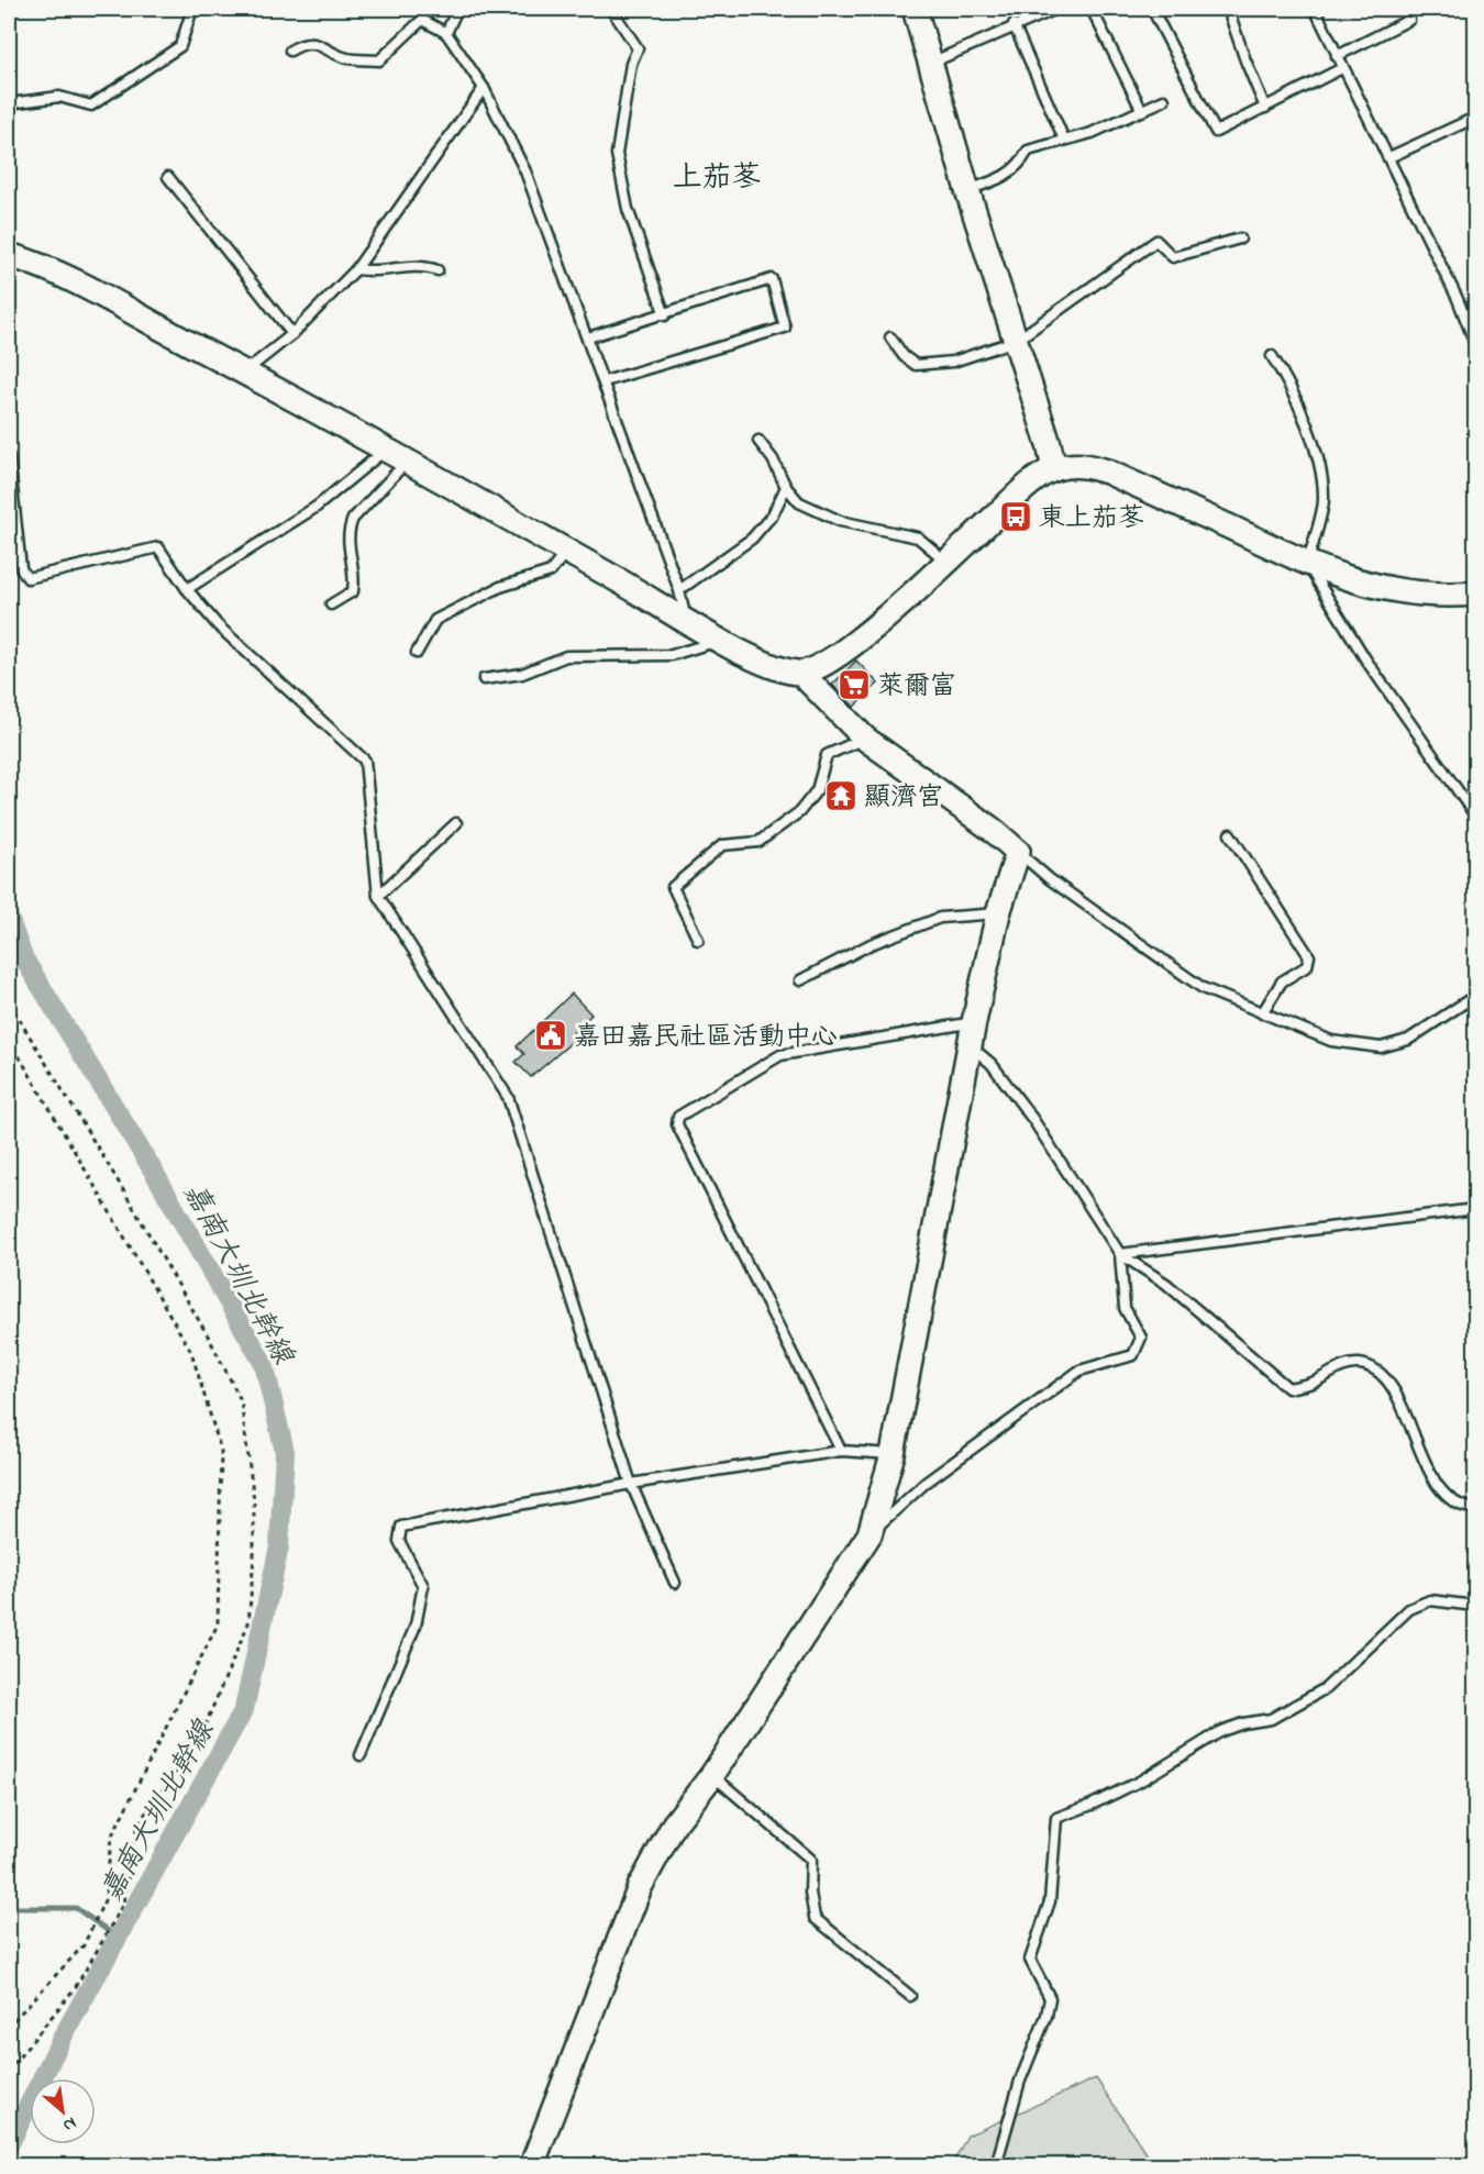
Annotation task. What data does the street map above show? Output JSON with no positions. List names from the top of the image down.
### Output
{
  "districts": ["上茄苳"],
  "water": ["嘉南大圳北幹線"],
  "places": {
    "bus stop": ["東上茄苳"],
    "supermarket": ["萊爾富"],
    "temple": ["顯濟宮"],
    "public building": ["嘉田嘉民社區活動中心"]
  },
  "north": "bottom right"
}
